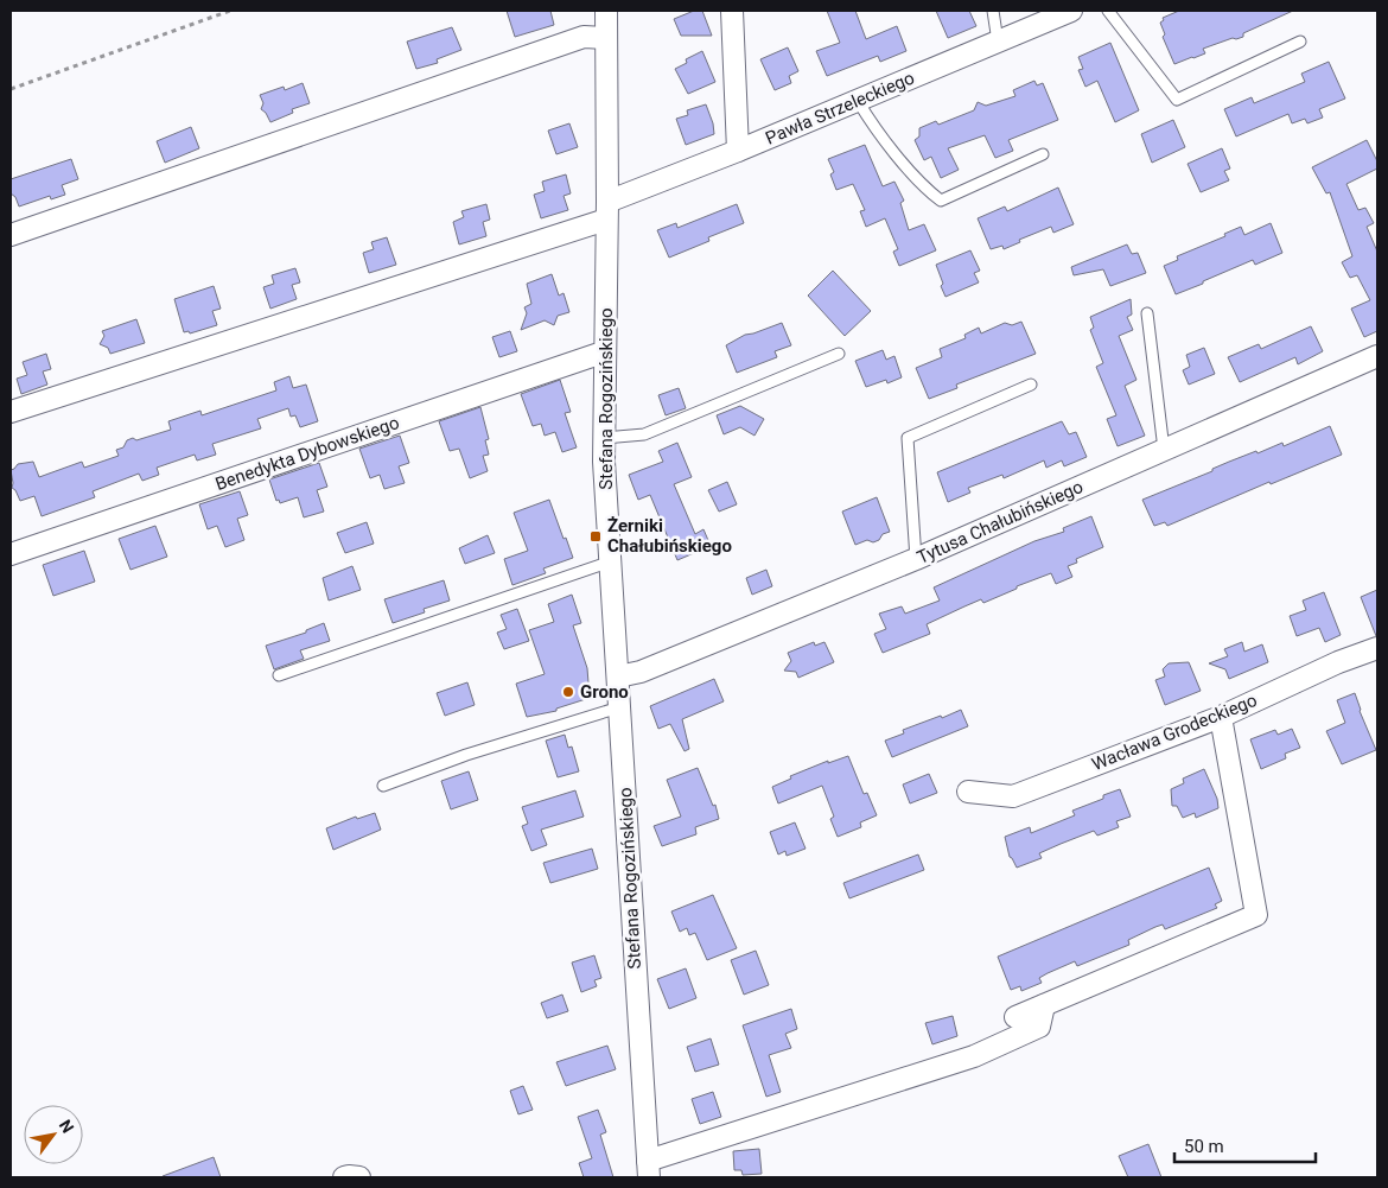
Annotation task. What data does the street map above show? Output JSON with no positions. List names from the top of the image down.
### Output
{
  "streets": {
    "street": [
      "Pawła Strzeleckiego",
      "Stefana Rogozińskiego",
      "Benedykta Dybowskiego",
      "Tytusa Chałubińskiego",
      "Wacława Grodeckiego"
    ]
  },
  "crossings": [
    ["Pawła Strzeleckiego", "Stefana Rogozińskiego"],
    ["Stefana Rogozińskiego", "Benedykta Dybowskiego"],
    ["Stefana Rogozińskiego", "Tytusa Chałubińskiego"]
  ],
  "places": {
    "transit": ["Żerniki Chałubińskiego"],
    "other": ["Grono"]
  },
  "scale_bar": "50 m",
  "north": "top right"
}
